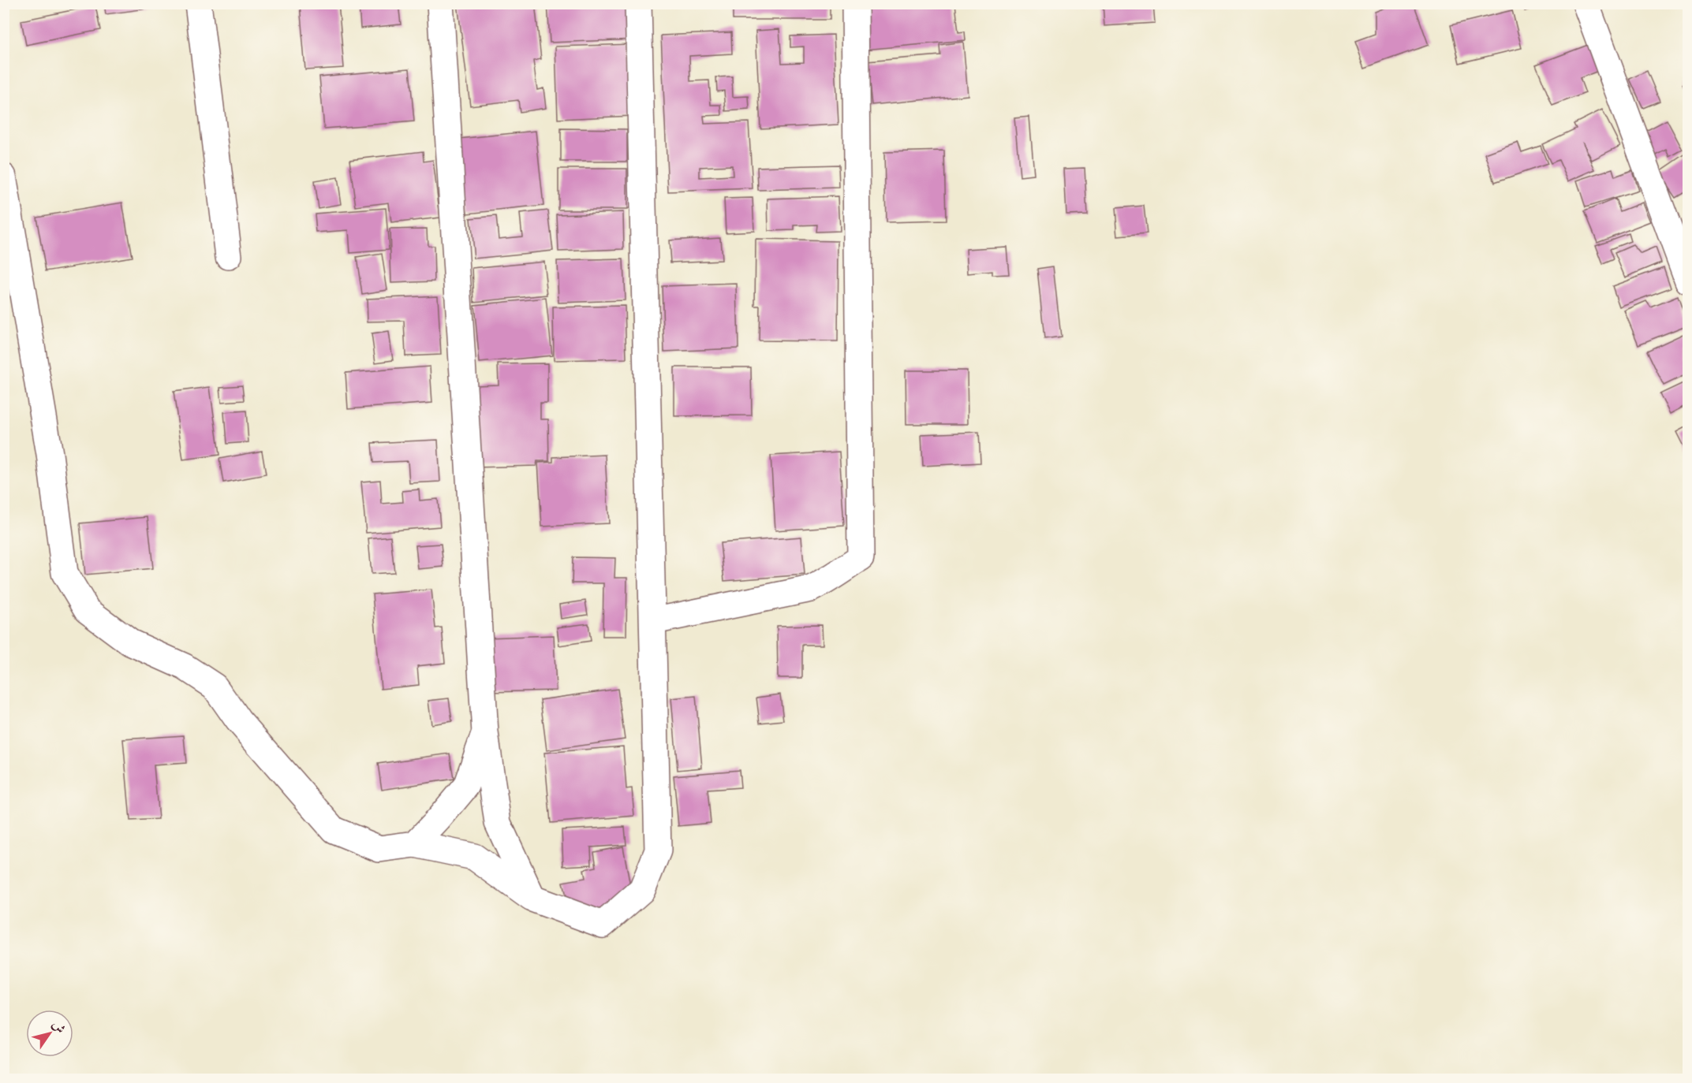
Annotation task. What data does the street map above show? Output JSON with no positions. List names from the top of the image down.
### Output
{
  "north": "top right"
}
